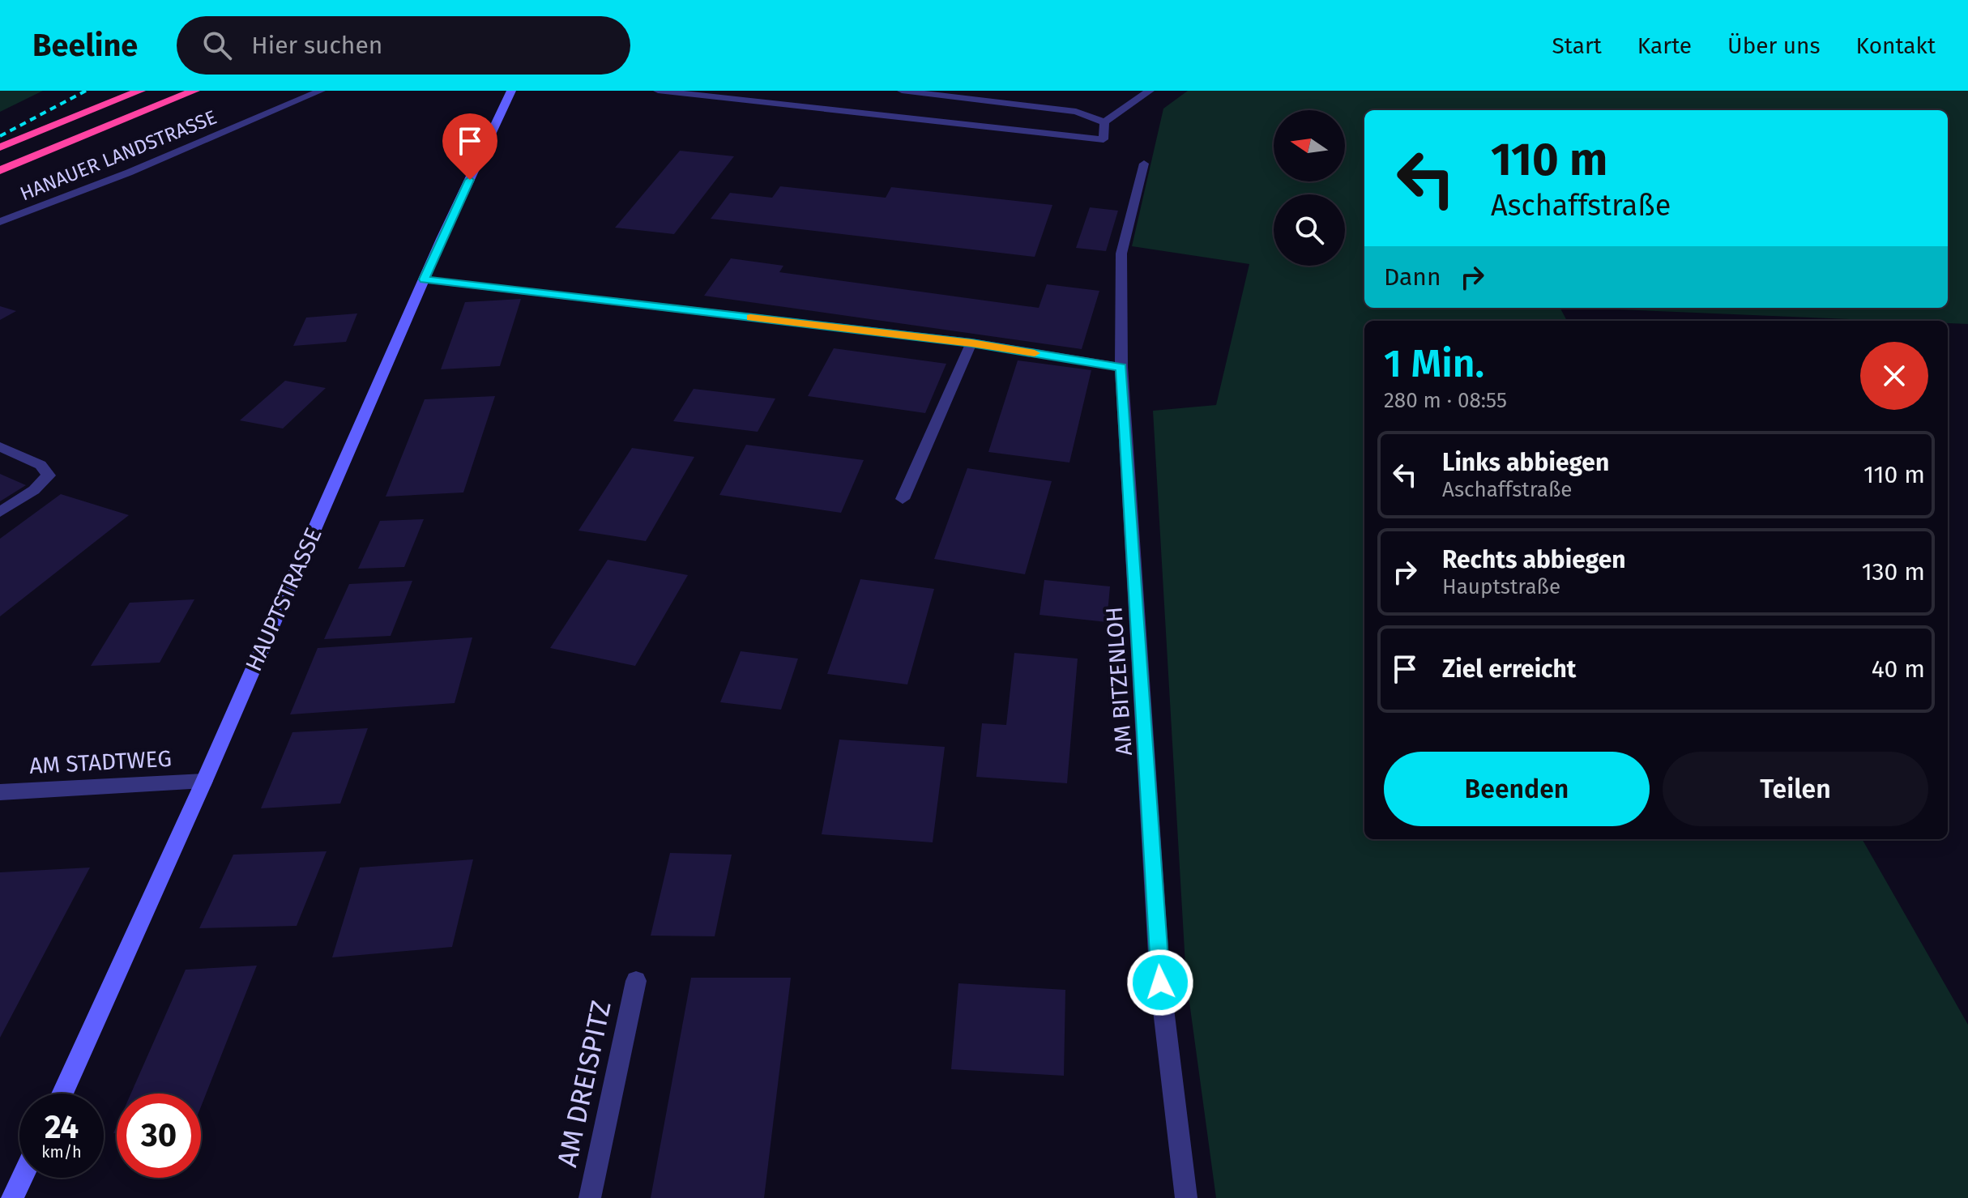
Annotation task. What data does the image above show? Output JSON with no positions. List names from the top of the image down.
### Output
{
  "streets": {
    "street": [
      "HANAUER LANDSTRASSE",
      "HAUPTSTRASSE",
      "AM BITZENLOH",
      "AM STADTWEG",
      "AM DREISPITZ"
    ]
  },
  "crossings": [
    ["HAUPTSTRASSE", "AM STADTWEG"]
  ],
  "north": "left",
  "page": {
    "header": "Beeline",
    "search": "Hier suchen",
    "nav": [
      "Start",
      "Karte",
      "Über uns",
      "Kontakt"
    ],
    "turn": ["110 m", "Aschaffstraße"],
    "then": "Dann",
    "heading": ["1 Min.", "280 m · 08:55"],
    "list": [
      {
        "name": "Links abbiegen",
        "note": "Aschaffstraße",
        "value": "110 m"
      },
      {
        "name": "Rechts abbiegen",
        "note": "Hauptstraße",
        "value": "130 m"
      },
      {
        "name": "Ziel erreicht",
        "value": "40 m"
      }
    ],
    "buttons": ["Beenden", "Teilen"],
    "speed": "24 km/h",
    "limit": "30"
  }
}
